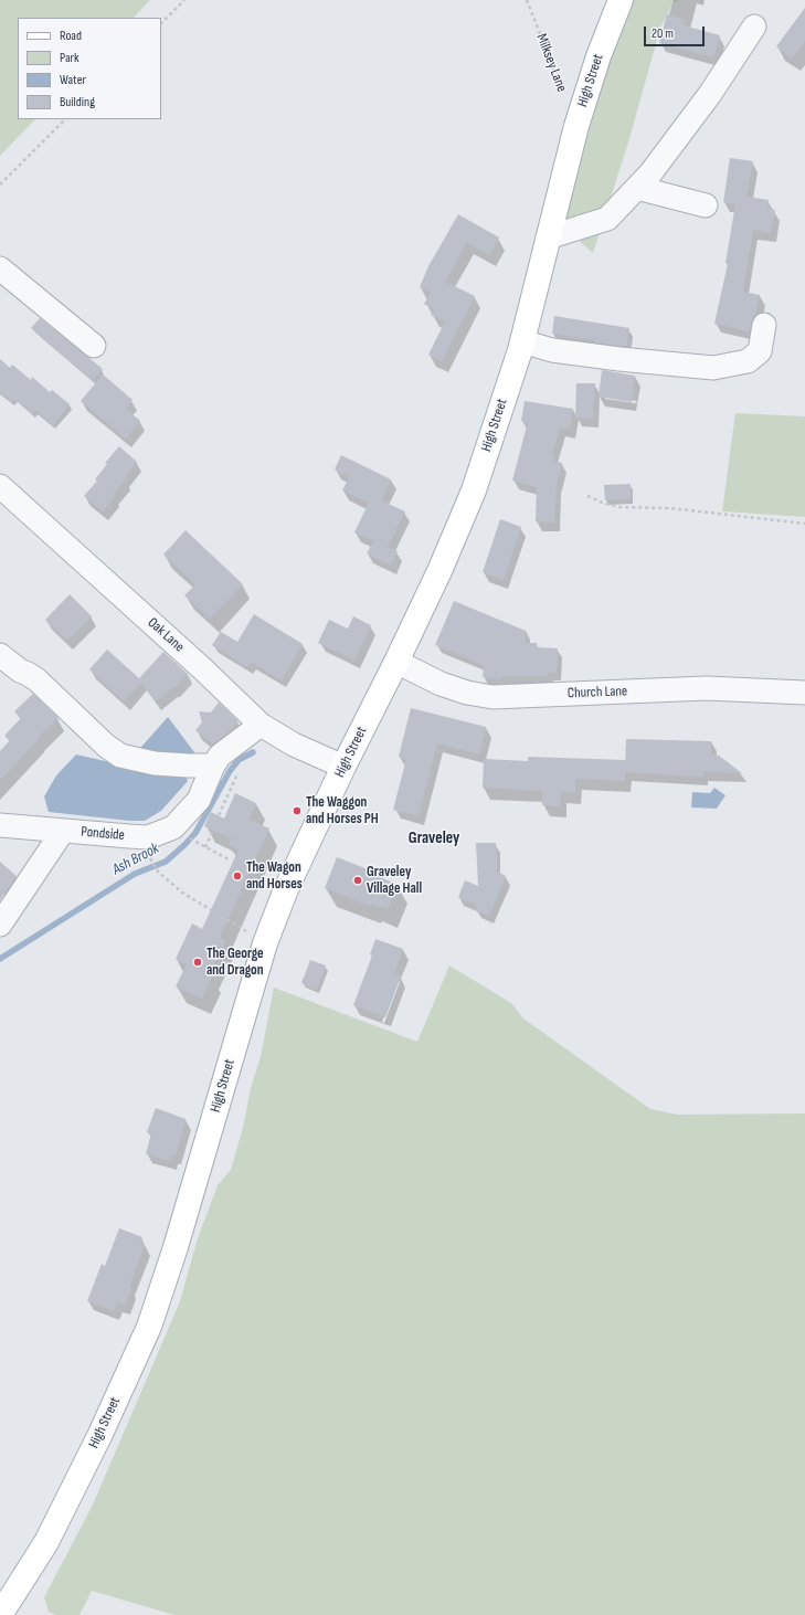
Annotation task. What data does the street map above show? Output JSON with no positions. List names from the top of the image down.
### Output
{
  "streets": {
    "main road": ["High Street"],
    "street": ["Oak Lane", "Church Lane", "Pondside"],
    "path": ["Milksey Lane"]
  },
  "crossings": [
    ["High Street", "Oak Lane"],
    ["High Street", "Church Lane"],
    ["Oak Lane", "Pondside"]
  ],
  "districts": ["Graveley"],
  "water": ["Ash Brook"],
  "places": [
    "The Waggon and Horses PH",
    "The Wagon and Horses",
    "Graveley Village Hall",
    "The George and Dragon"
  ],
  "legend": [
    "Road",
    "Park",
    "Water",
    "Building"
  ],
  "scale_bar": "20 m"
}
